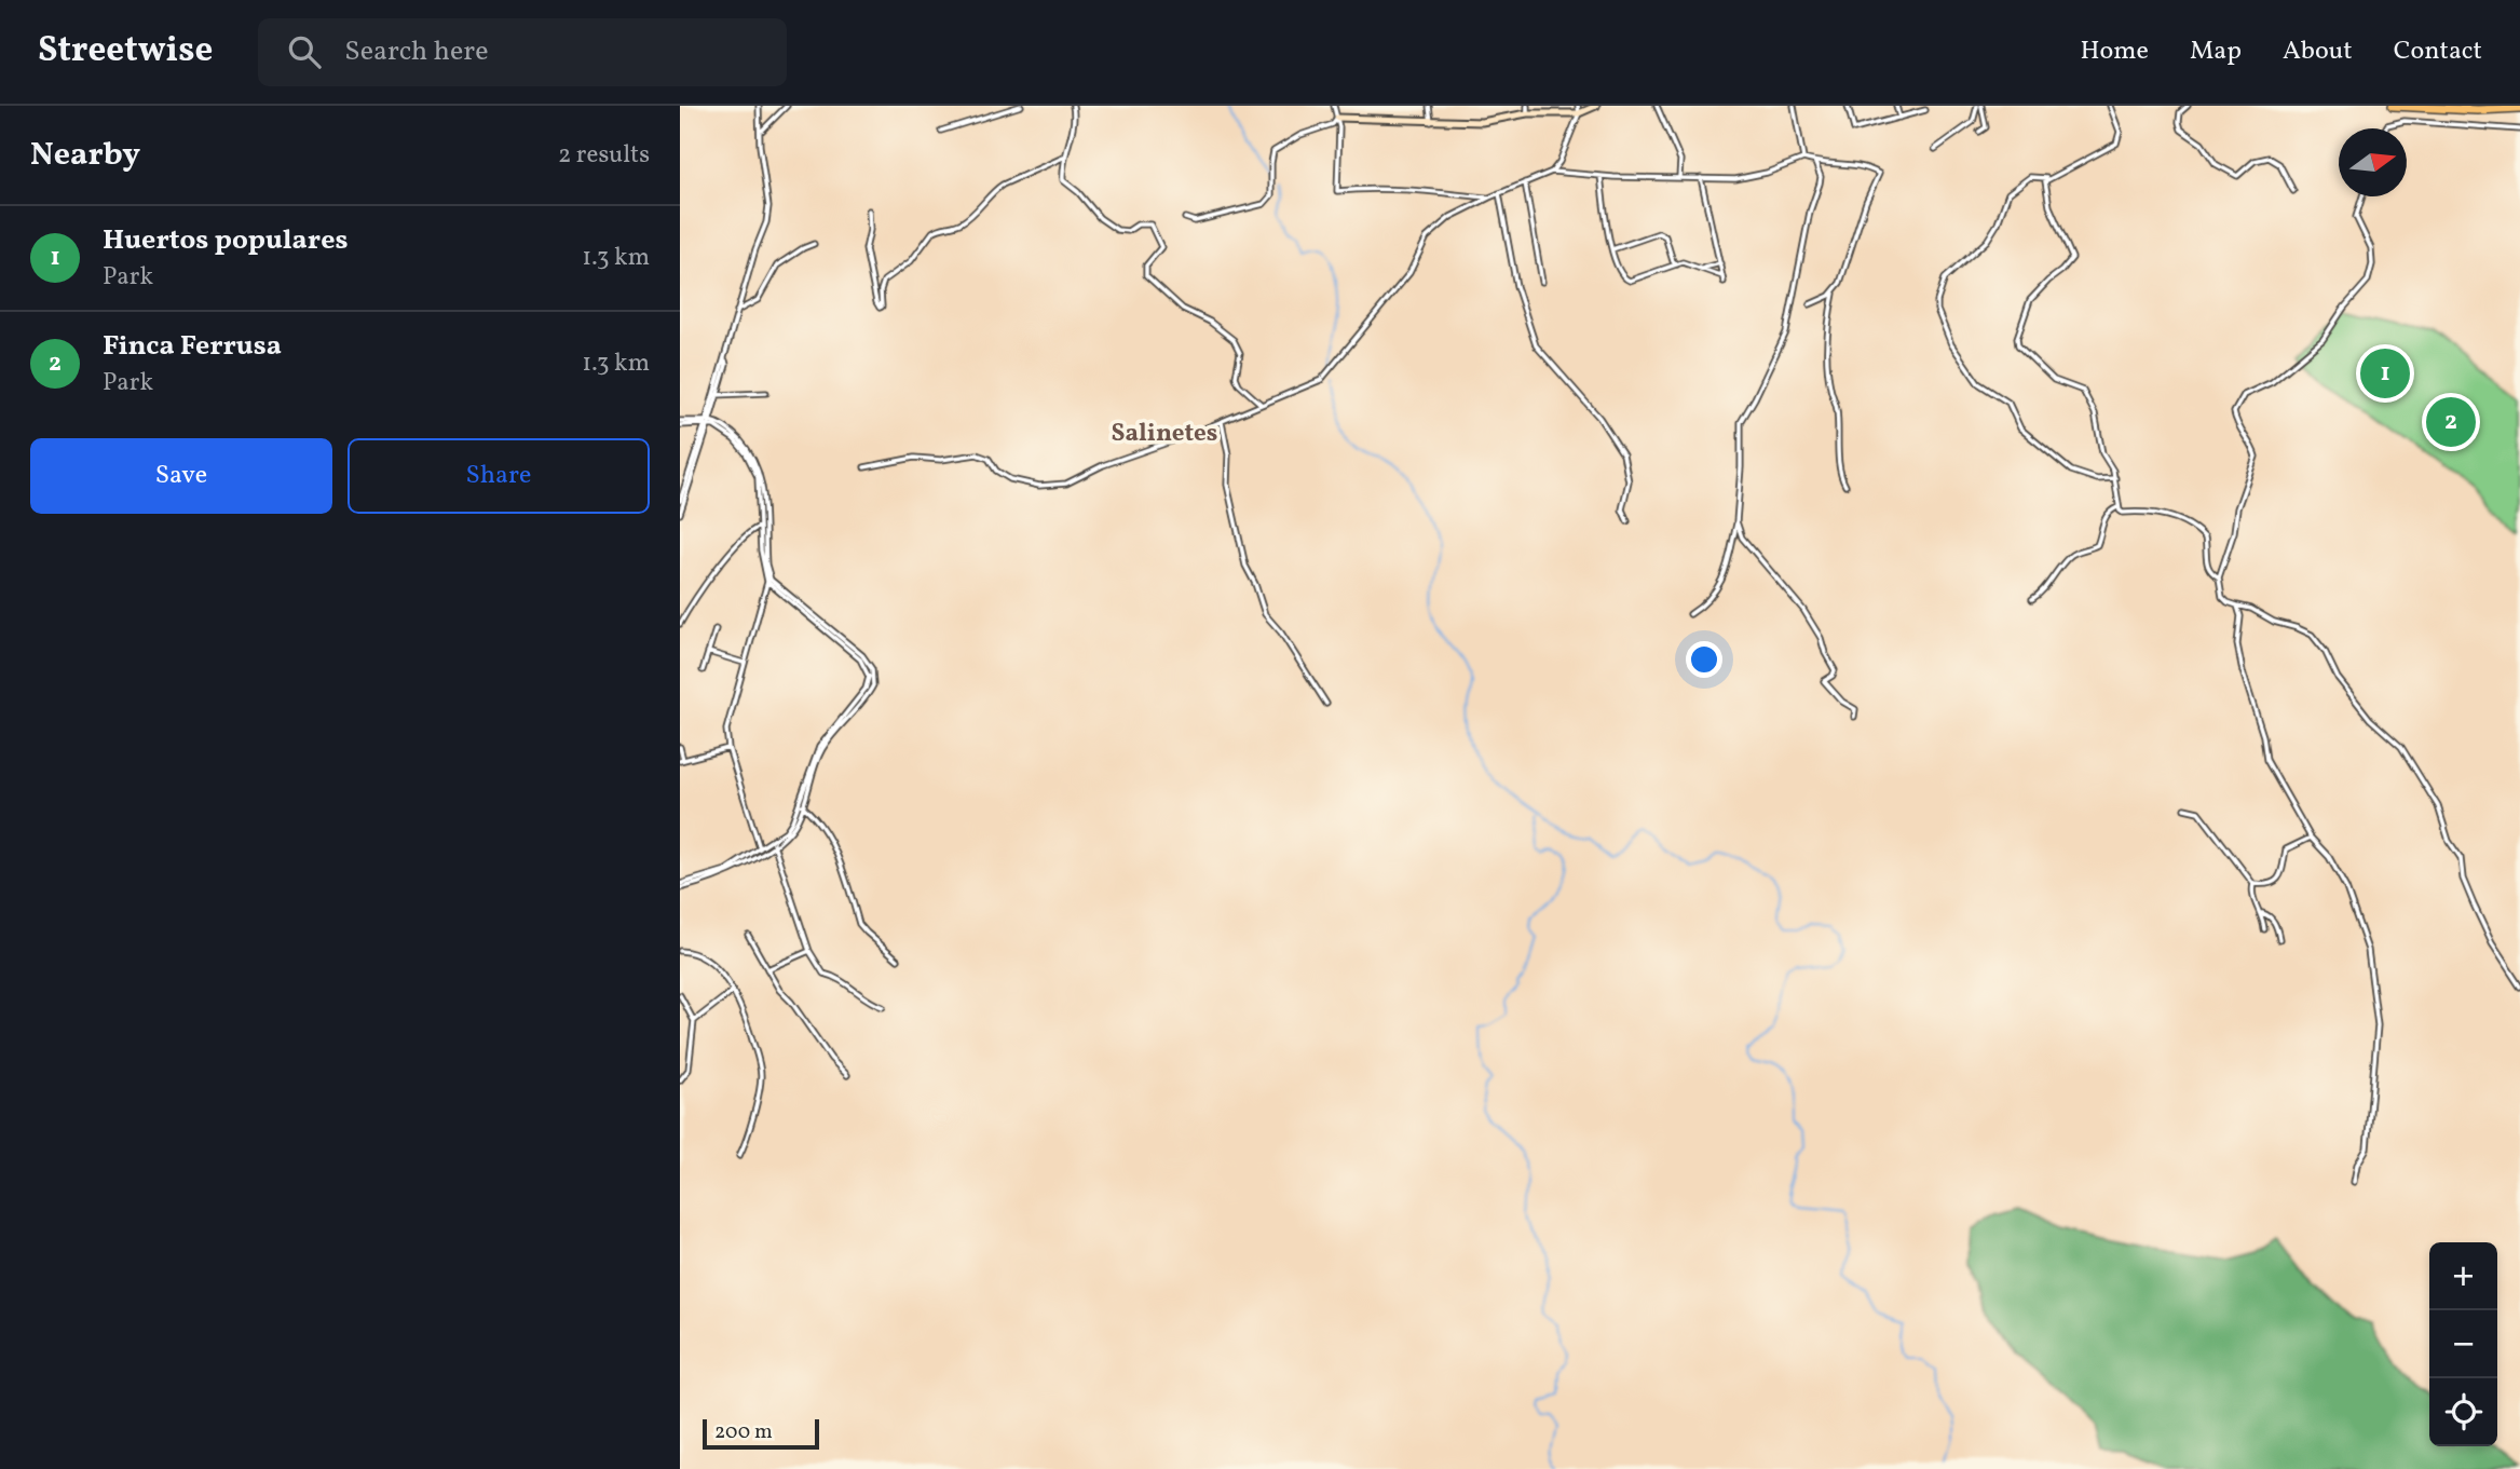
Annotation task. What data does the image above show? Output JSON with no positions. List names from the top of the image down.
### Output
{
  "districts": ["Salinetes"],
  "scale_bar": "200 m",
  "north": "right",
  "page": {
    "header": "Streetwise",
    "search": "Search here",
    "nav": [
      "Home",
      "Map",
      "About",
      "Contact"
    ],
    "heading": ["Nearby", "2 results"],
    "list": [
      {
        "mark": "1",
        "name": "Huertos populares",
        "note": "Park",
        "value": "1.3 km"
      },
      {
        "mark": "2",
        "name": "Finca Ferrusa",
        "note": "Park",
        "value": "1.3 km"
      }
    ],
    "pins": ["1", "2"],
    "buttons": ["Save", "Share"],
    "map_buttons": ["+", "−"],
    "scale": "200 m"
  }
}
